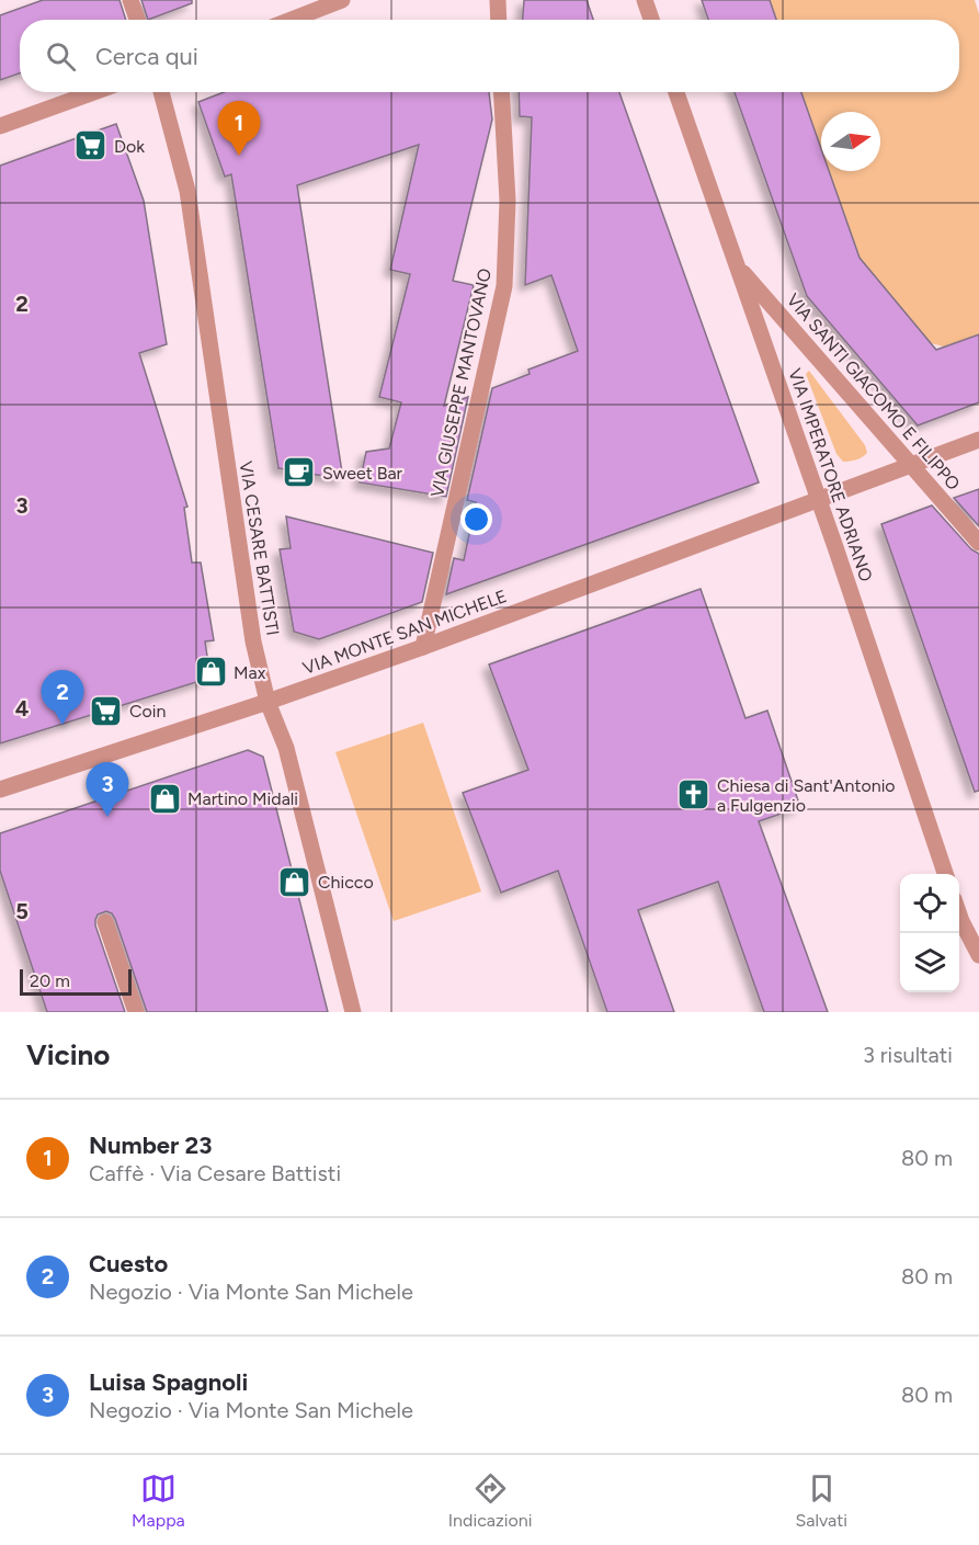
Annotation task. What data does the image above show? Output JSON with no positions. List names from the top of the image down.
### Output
{
  "streets": {
    "street": [
      "VIA GIUSEPPE MANTOVANO",
      "VIA SANTI GIACOMO E FILIPPO",
      "VIA IMPERATORE ADRIANO",
      "VIA CESARE BATTISTI",
      "VIA MONTE SAN MICHELE"
    ]
  },
  "crossings": [
    ["VIA GIUSEPPE MANTOVANO", "VIA MONTE SAN MICHELE"],
    ["VIA SANTI GIACOMO E FILIPPO", "VIA IMPERATORE ADRIANO"],
    ["VIA SANTI GIACOMO E FILIPPO", "VIA MONTE SAN MICHELE"],
    ["VIA IMPERATORE ADRIANO", "VIA MONTE SAN MICHELE"],
    ["VIA CESARE BATTISTI", "VIA MONTE SAN MICHELE"]
  ],
  "places": {
    "supermarket": ["Dok", "Coin"],
    "cafe": ["Sweet Bar"],
    "shop": ["Max", "Martino Midali", "Chicco"],
    "church": ["Chiesa di Sant'Antonio a Fulgenzio"]
  },
  "scale_bar": "20 m",
  "north": "right",
  "page": {
    "search": "Cerca qui",
    "pins": ["1", "2", "3"],
    "scale": "20 m",
    "heading": ["Vicino", "3 risultati"],
    "list": [
      {
        "mark": "1",
        "name": "Number 23",
        "note": "Caffè · Via Cesare Battisti",
        "value": "80 m"
      },
      {
        "mark": "2",
        "name": "Cuesto",
        "note": "Negozio · Via Monte San Michele",
        "value": "80 m"
      },
      {
        "mark": "3",
        "name": "Luisa Spagnoli",
        "note": "Negozio · Via Monte San Michele",
        "value": "80 m"
      }
    ],
    "nav": ["Mappa", "Indicazioni", "Salvati"]
  },
  "grid": {
    "rows": [
      "2",
      "3",
      "4",
      "5"
    ]
  }
}
